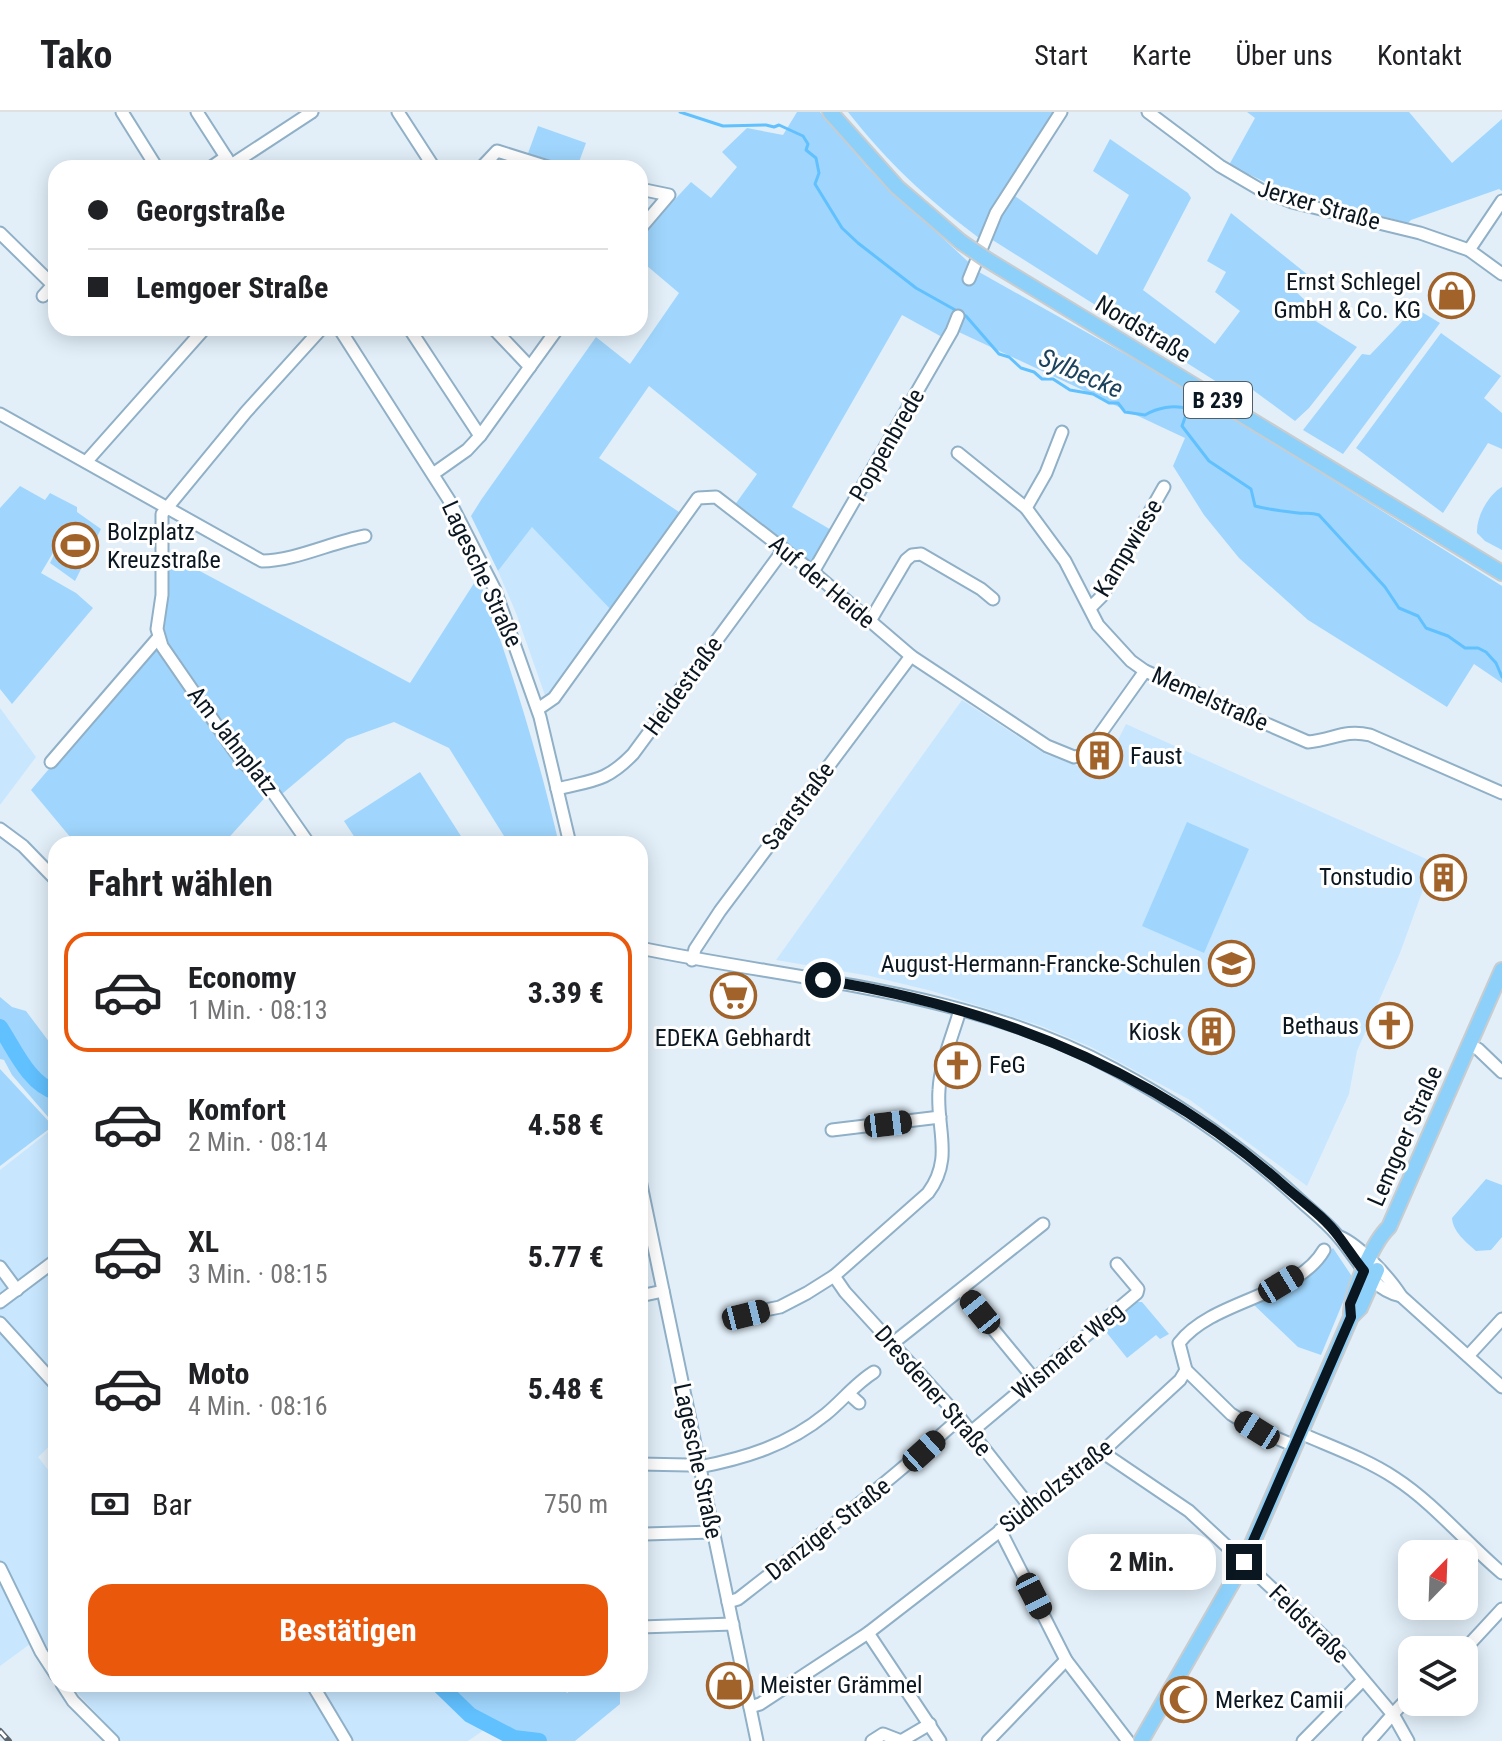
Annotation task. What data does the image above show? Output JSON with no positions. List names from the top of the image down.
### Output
{
  "streets": {
    "main road": ["Nordstraße", "B 239", "Lemgoer Straße"],
    "street": [
      "Jerxer Straße",
      "Poppenbrede",
      "Kampwiese",
      "Lagesche Straße",
      "Auf der Heide",
      "Heidestraße",
      "Memelstraße",
      "Am Jahnplatz",
      "Saarstraße",
      "Wismarer Weg",
      "Dresdener Straße",
      "Südholzstraße",
      "Danziger Straße",
      "Feldstraße"
    ]
  },
  "crossings": [
    ["Poppenbrede", "Auf der Heide"],
    ["Kampwiese", "Memelstraße"],
    ["Lagesche Straße", "Auf der Heide"],
    ["Lagesche Straße", "Heidestraße"],
    ["Lagesche Straße", "Südholzstraße"],
    ["Lagesche Straße", "Danziger Straße"],
    ["Auf der Heide", "Heidestraße"],
    ["Auf der Heide", "Memelstraße"],
    ["Auf der Heide", "Saarstraße"],
    ["Lemgoer Straße", "Feldstraße"],
    ["Wismarer Weg", "Dresdener Straße"],
    ["Dresdener Straße", "Südholzstraße"],
    ["Dresdener Straße", "Danziger Straße"],
    ["Südholzstraße", "Feldstraße"]
  ],
  "water": ["Sylbecke"],
  "places": {
    "shop": ["Ernst Schlegel GmbH & Co. KG", "Meister Grämmel"],
    "sports": ["Bolzplatz Kreuzstraße"],
    "building": ["Faust", "Tonstudio", "Kiosk"],
    "school or university": ["August-Hermann-Francke-Schulen"],
    "supermarket": ["EDEKA Gebhardt"],
    "church": ["Bethaus", "FeG"],
    "mosque": ["Merkez Camii"]
  },
  "north": "top right",
  "page": {
    "header": "Tako",
    "nav": [
      "Start",
      "Karte",
      "Über uns",
      "Kontakt"
    ],
    "banner": ["Georgstraße", "Lemgoer Straße"],
    "heading": "Fahrt wählen",
    "list": [
      {
        "name": "Economy",
        "note": "1 Min. · 08:13",
        "value": "3.39 €"
      },
      {
        "name": "Komfort",
        "note": "2 Min. · 08:14",
        "value": "4.58 €"
      },
      {
        "name": "XL",
        "note": "3 Min. · 08:15",
        "value": "5.77 €"
      },
      {
        "name": "Moto",
        "note": "4 Min. · 08:16",
        "value": "5.48 €"
      }
    ],
    "pay": ["Bar", "750 m"],
    "bubble": "2 Min.",
    "buttons": "Bestätigen"
  }
}
